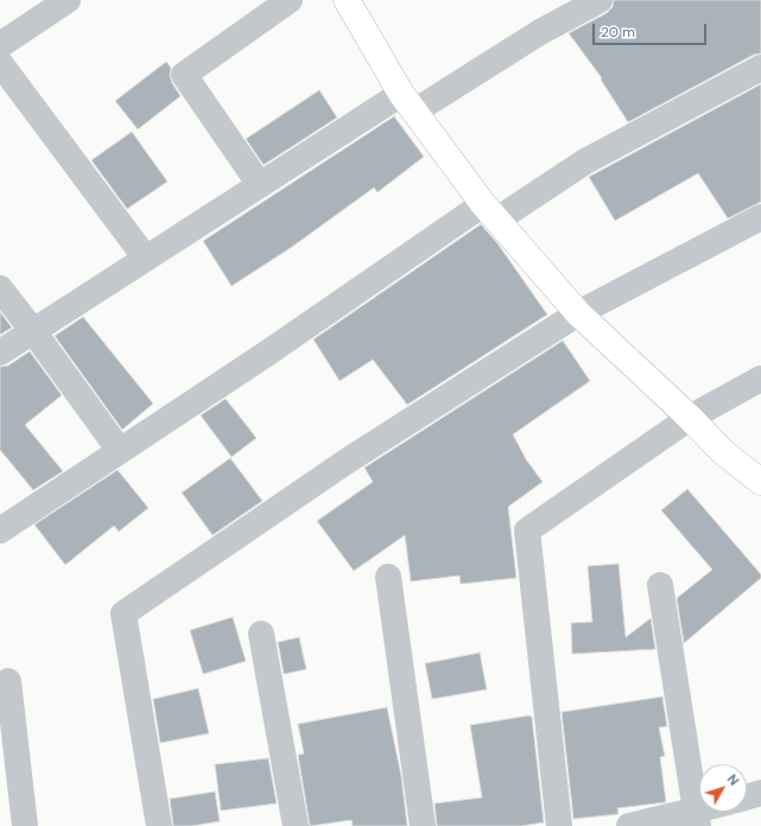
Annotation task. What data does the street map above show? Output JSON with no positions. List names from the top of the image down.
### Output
{
  "scale_bar": "20 m",
  "north": "top right"
}
